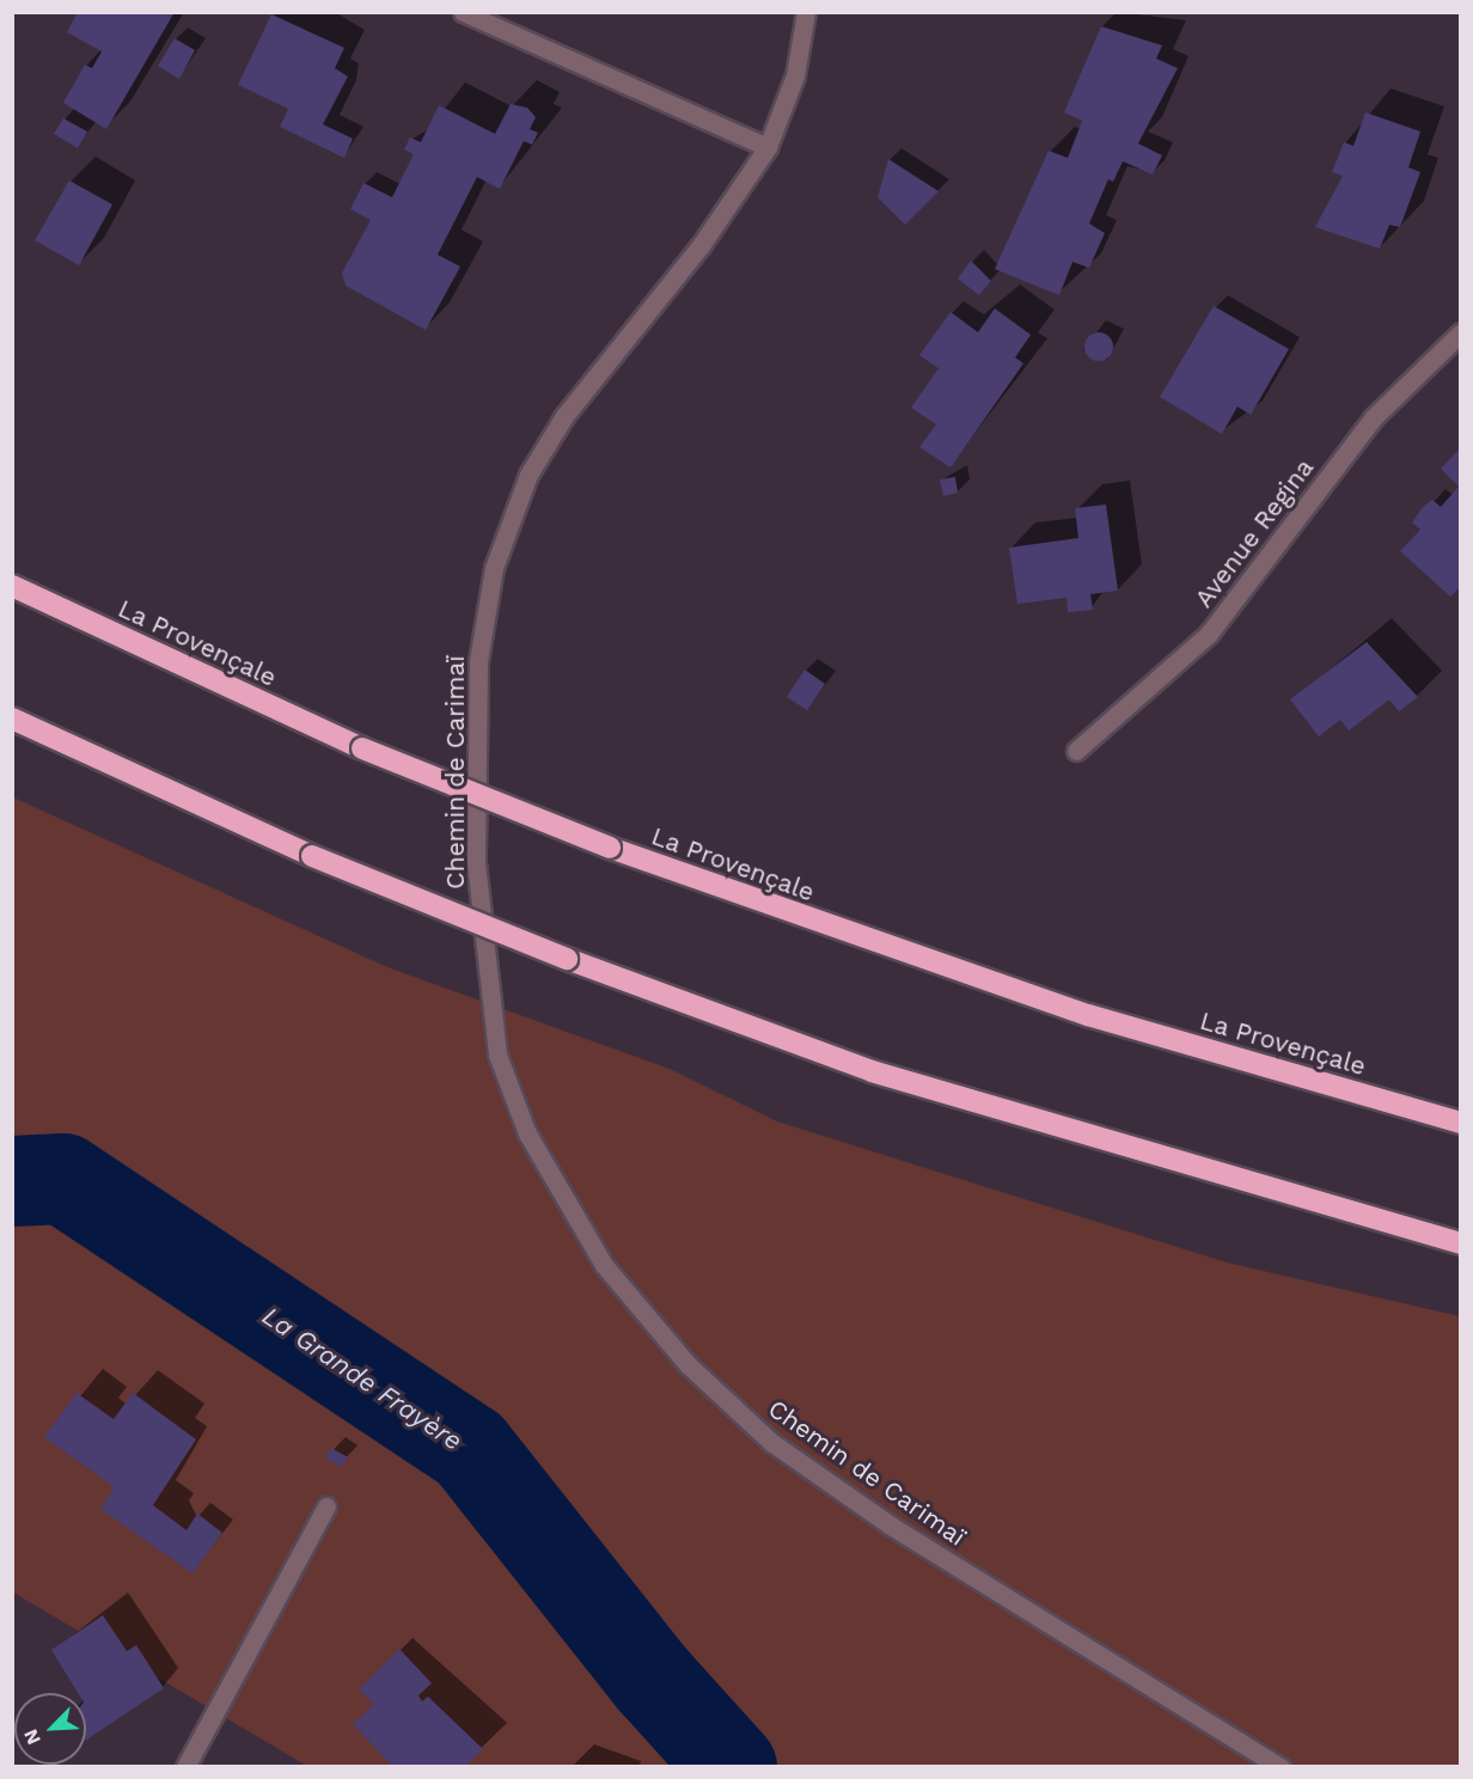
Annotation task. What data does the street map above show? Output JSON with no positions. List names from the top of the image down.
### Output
{
  "streets": {
    "highway": ["La Provençale"],
    "street": ["Avenue Regina", "Chemin de Carimaï"]
  },
  "water": ["La Grande Frayère"],
  "north": "bottom left"
}
